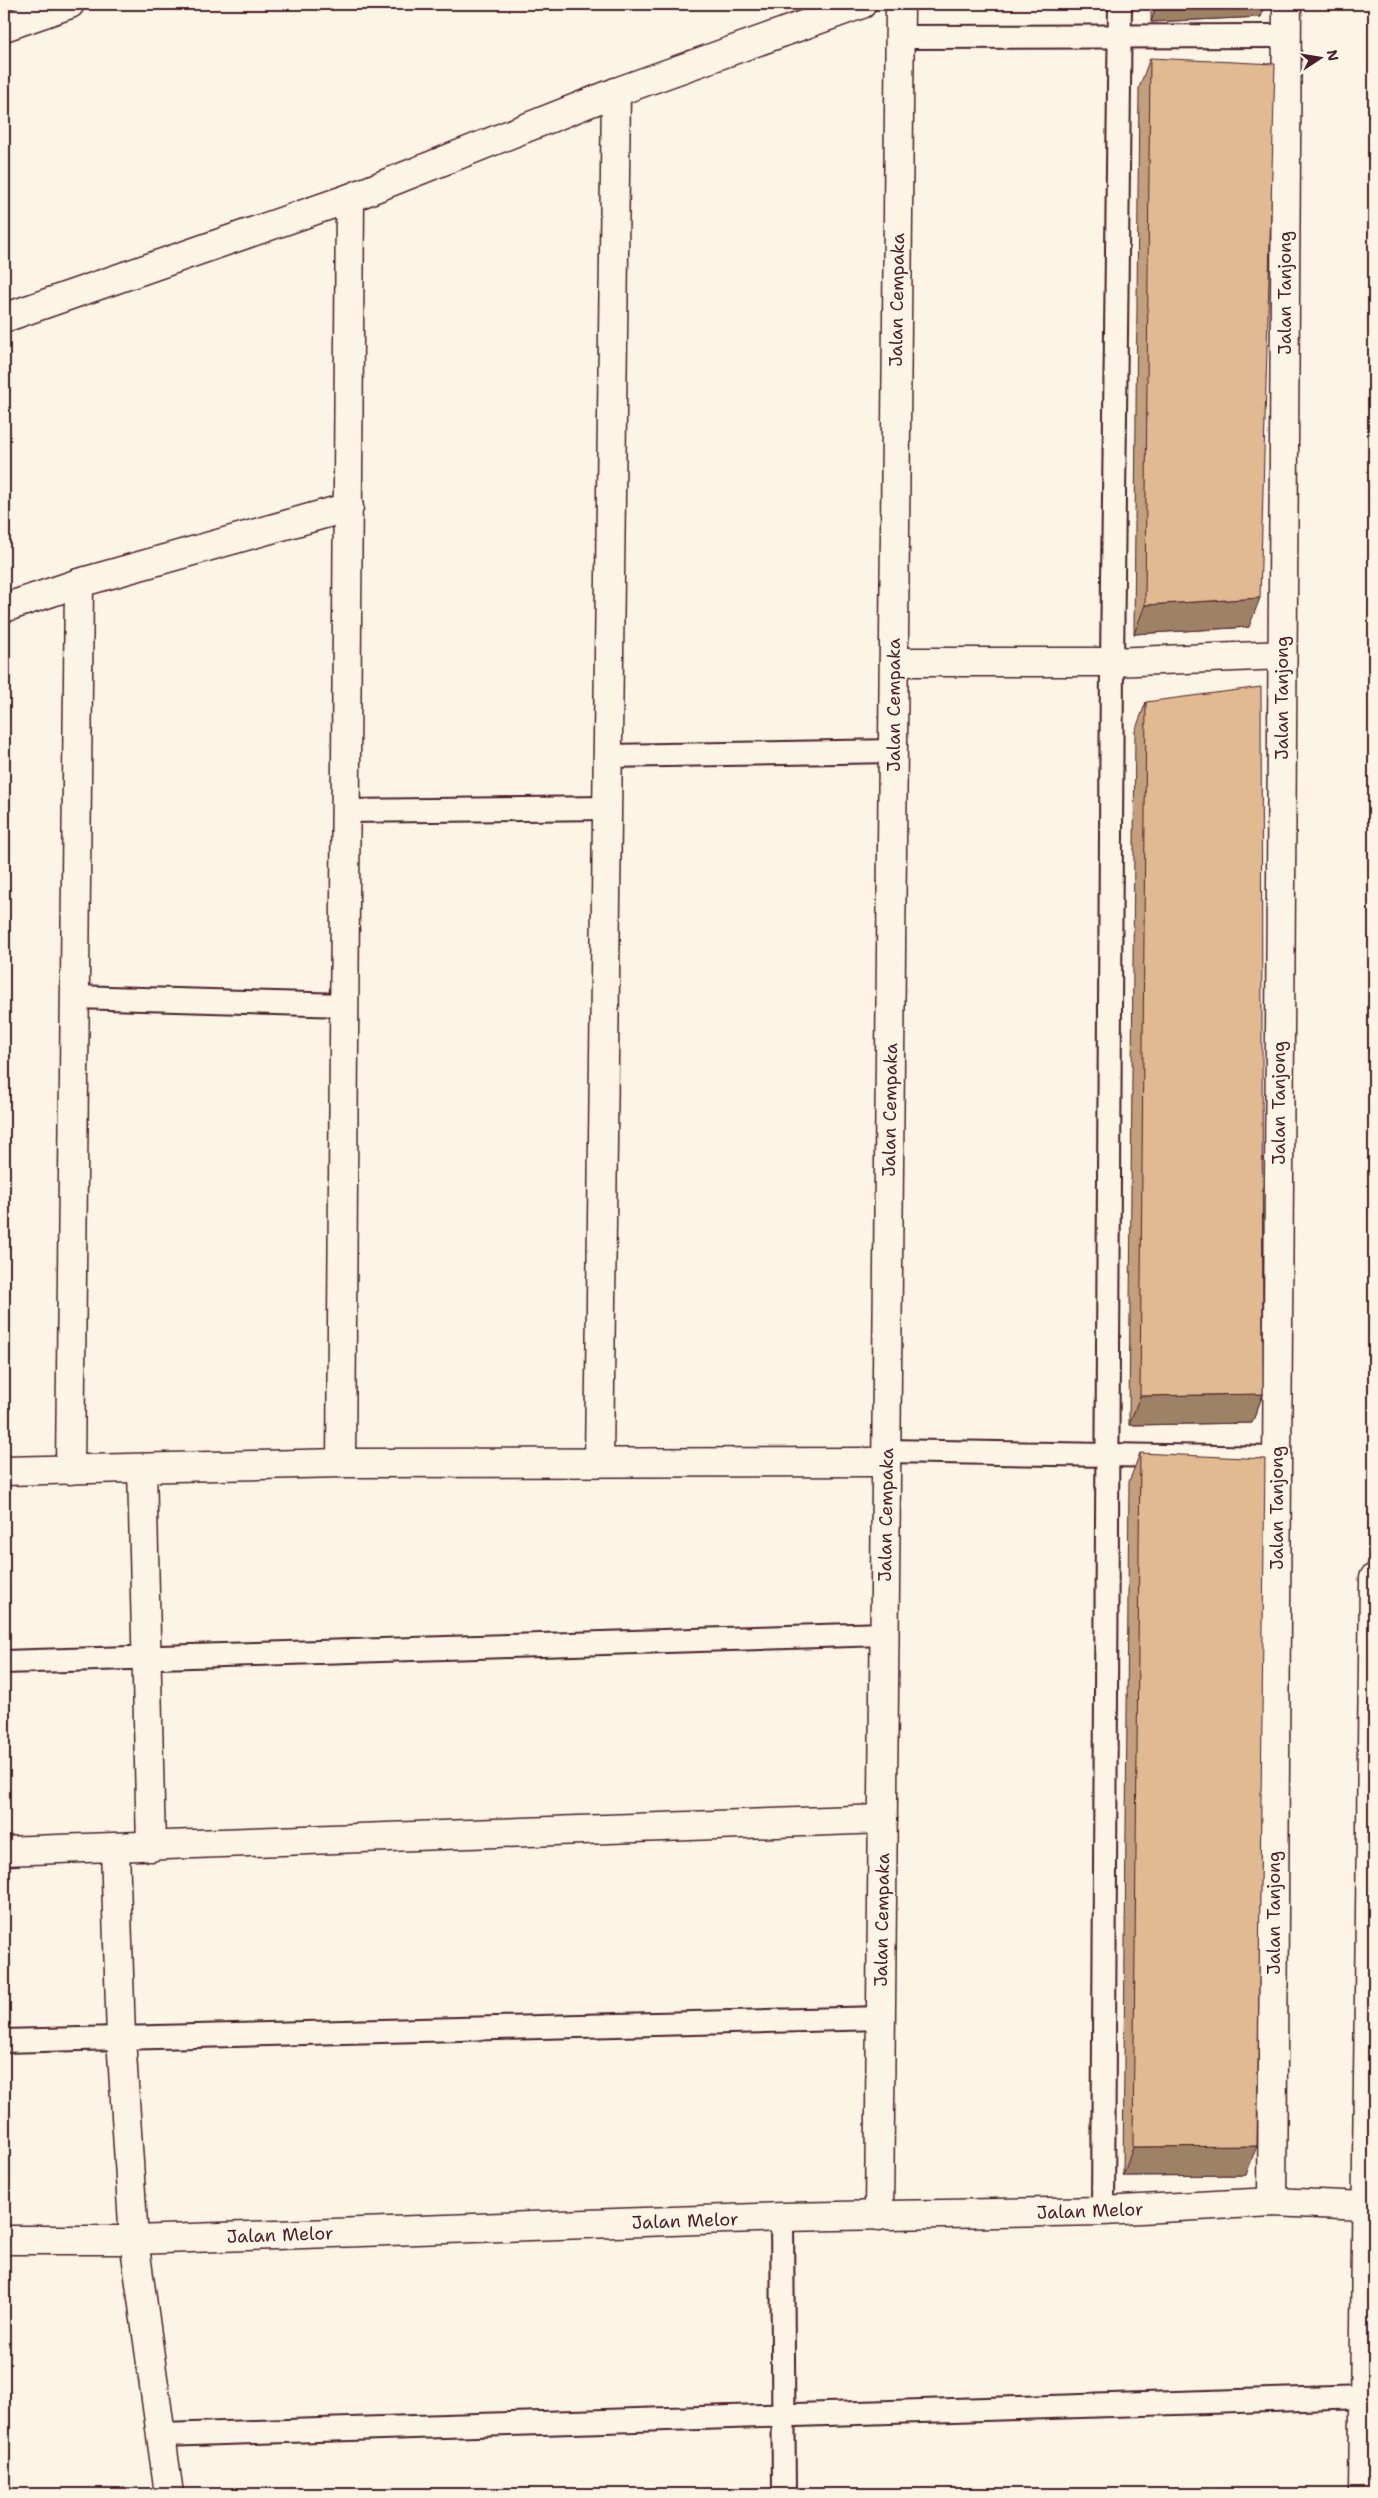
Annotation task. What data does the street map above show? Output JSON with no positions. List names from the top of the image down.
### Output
{
  "streets": {
    "street": ["Jalan Tanjong", "Jalan Cempaka", "Jalan Melor"]
  },
  "crossings": [
    ["Jalan Tanjong", "Jalan Melor"],
    ["Jalan Cempaka", "Jalan Melor"]
  ],
  "north": "right"
}
